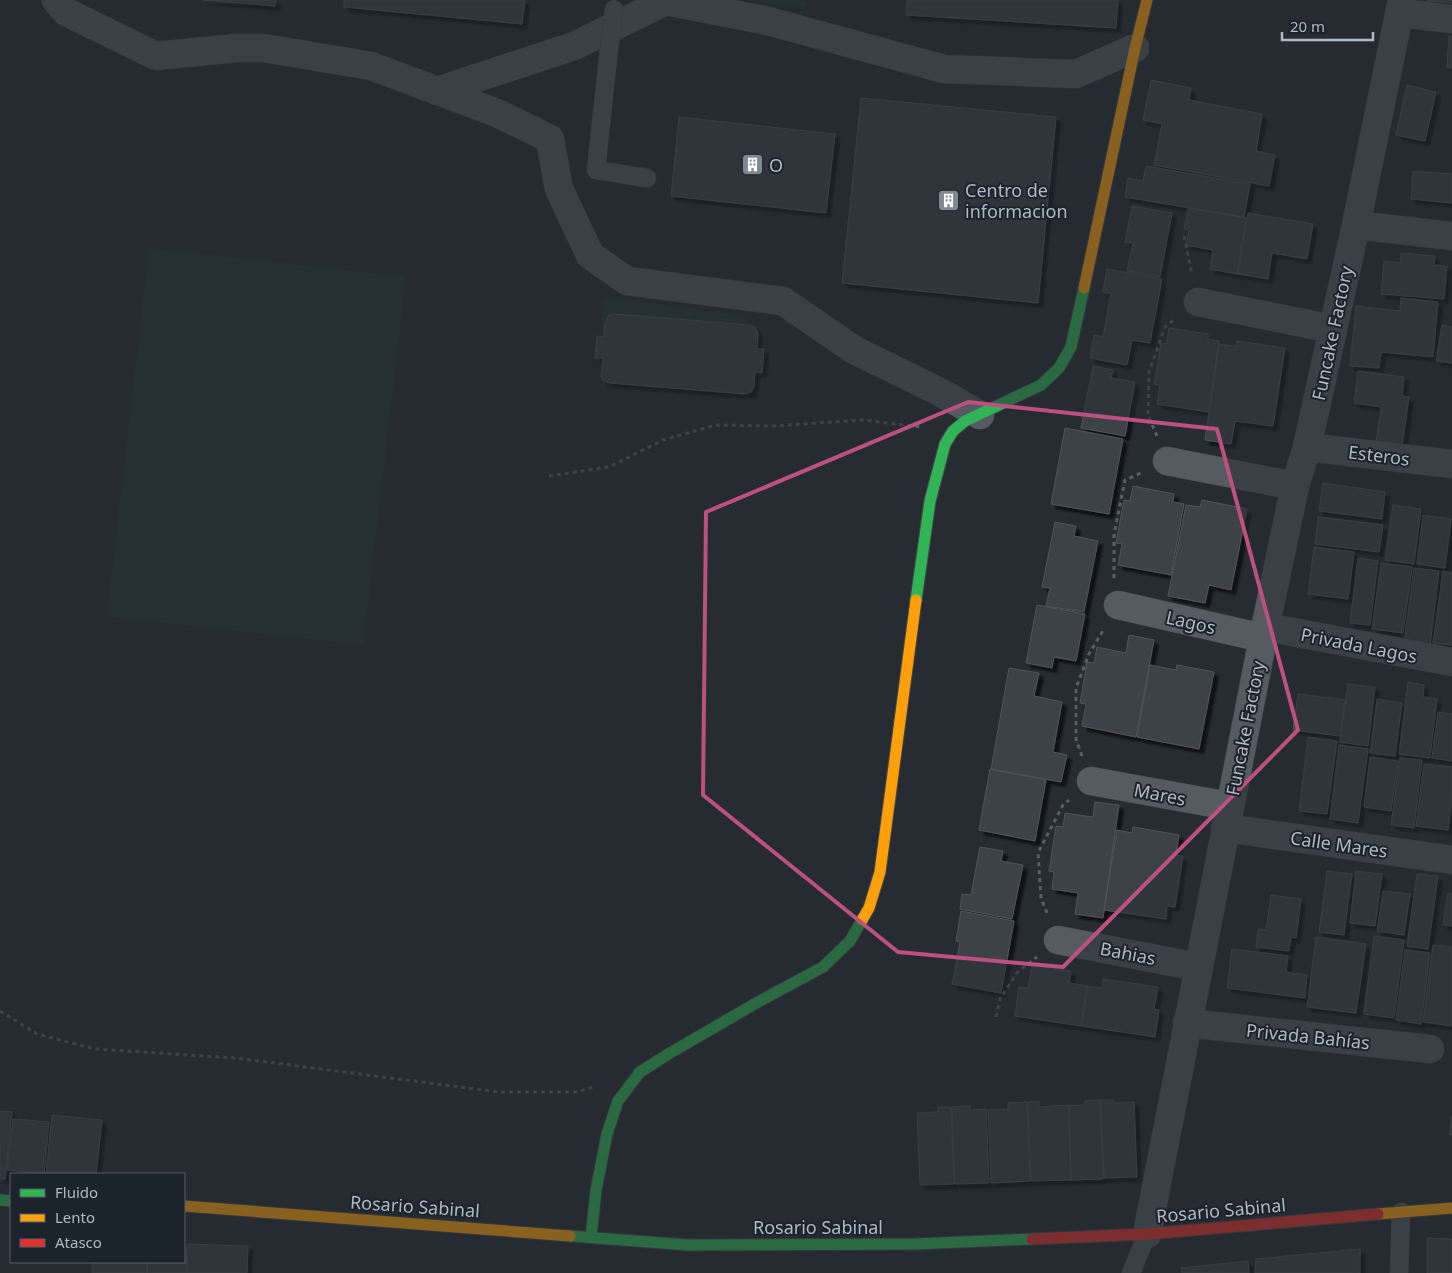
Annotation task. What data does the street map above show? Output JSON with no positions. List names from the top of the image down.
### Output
{
  "streets": {
    "street": [
      "Funcake Factory",
      "Esteros",
      "Lagos",
      "Privada Lagos",
      "Mares",
      "Calle Mares",
      "Bahias",
      "Privada Bahías",
      "Rosario Sabinal"
    ]
  },
  "crossings": [
    ["Funcake Factory", "Esteros"],
    ["Funcake Factory", "Lagos"],
    ["Funcake Factory", "Privada Lagos"],
    ["Funcake Factory", "Mares"],
    ["Funcake Factory", "Calle Mares"],
    ["Funcake Factory", "Bahias"],
    ["Funcake Factory", "Privada Bahías"],
    ["Funcake Factory", "Rosario Sabinal"],
    ["Lagos", "Privada Lagos"],
    ["Mares", "Calle Mares"]
  ],
  "places": {
    "building": ["O", "Centro de informacion"]
  },
  "legend": ["Fluido", "Lento", "Atasco"],
  "scale_bar": "20 m"
}
